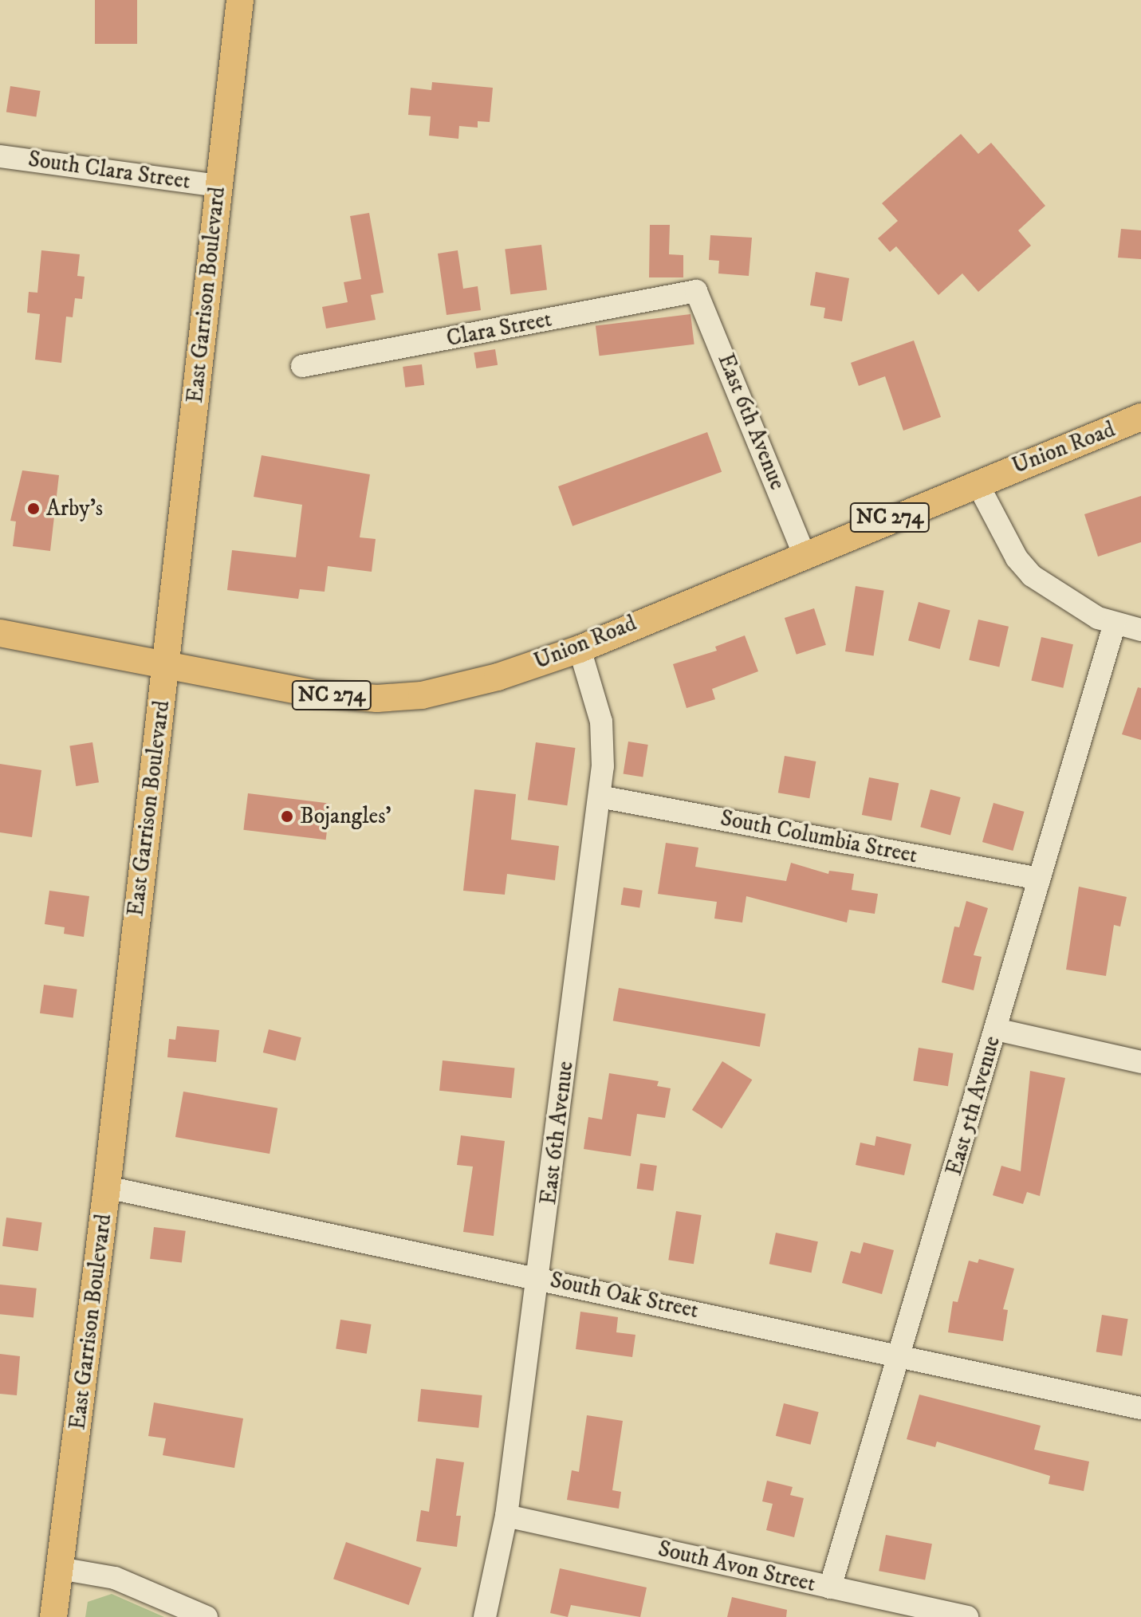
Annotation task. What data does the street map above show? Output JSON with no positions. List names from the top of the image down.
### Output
{
  "streets": {
    "main road": ["East Garrison Boulevard", "Union Road", "NC 274"],
    "street": [
      "South Clara Street",
      "Clara Street",
      "East 6th Avenue",
      "South Columbia Street",
      "East 5th Avenue",
      "South Oak Street",
      "South Avon Street"
    ]
  },
  "crossings": [
    ["South Clara Street", "East Garrison Boulevard"],
    ["East Garrison Boulevard", "Union Road"],
    ["East Garrison Boulevard", "South Oak Street"],
    ["Clara Street", "East 6th Avenue"],
    ["East 6th Avenue", "Union Road"],
    ["East 6th Avenue", "South Columbia Street"],
    ["East 6th Avenue", "South Oak Street"],
    ["East 6th Avenue", "South Avon Street"],
    ["South Columbia Street", "East 5th Avenue"],
    ["East 5th Avenue", "South Oak Street"],
    ["East 5th Avenue", "South Avon Street"]
  ],
  "places": ["Arby's", "Bojangles'"]
}
